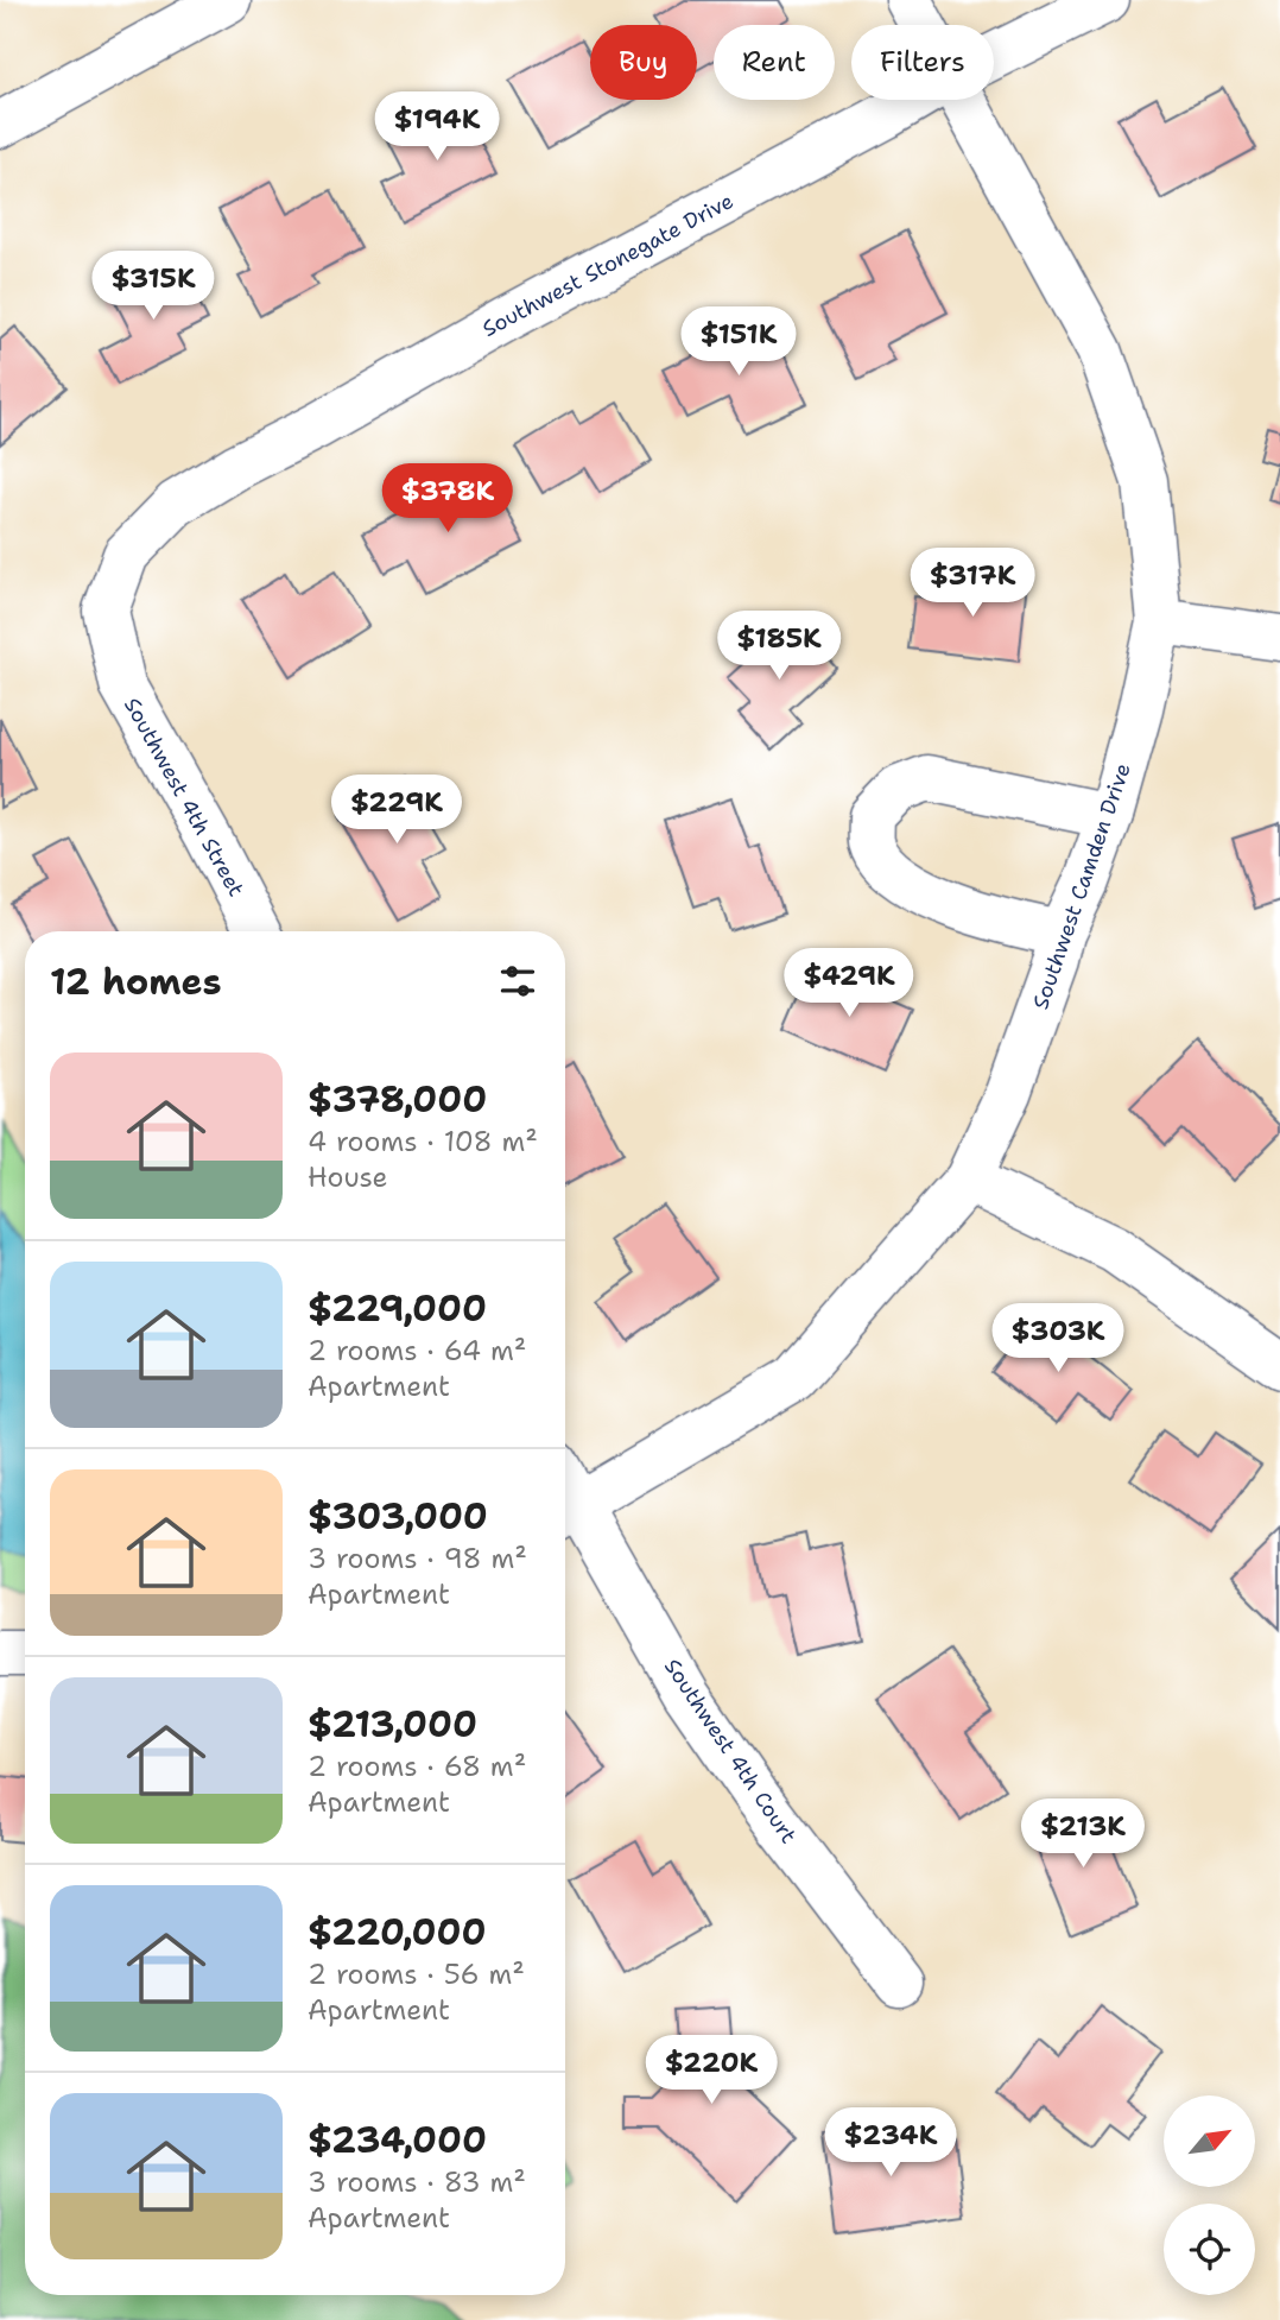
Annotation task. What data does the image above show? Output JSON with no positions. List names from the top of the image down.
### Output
{
  "streets": {
    "street": [
      "Southwest Stonegate Drive",
      "Southwest 4th Street",
      "Southwest Camden Drive",
      "Southwest 4th Court"
    ]
  },
  "crossings": [
    ["Southwest Stonegate Drive", "Southwest 4th Street"],
    ["Southwest Camden Drive", "Southwest 4th Court"]
  ],
  "north": "top right",
  "page": {
    "chip": ["Buy", "Rent", "Filters"],
    "price": [
      "$194K",
      "$315K",
      "$151K",
      "$378K",
      "$317K",
      "$185K",
      "$229K",
      "$429K",
      "$303K",
      "$213K",
      "$220K",
      "$234K"
    ],
    "heading": "12 homes",
    "list": [
      {
        "name": "$378,000",
        "note": "4 rooms · 108 m² · House"
      },
      {
        "name": "$229,000",
        "note": "2 rooms · 64 m² · Apartment"
      },
      {
        "name": "$303,000",
        "note": "3 rooms · 98 m² · Apartment"
      },
      {
        "name": "$213,000",
        "note": "2 rooms · 68 m² · Apartment"
      },
      {
        "name": "$220,000",
        "note": "2 rooms · 56 m² · Apartment"
      },
      {
        "name": "$234,000",
        "note": "3 rooms · 83 m² · Apartment"
      }
    ]
  }
}
